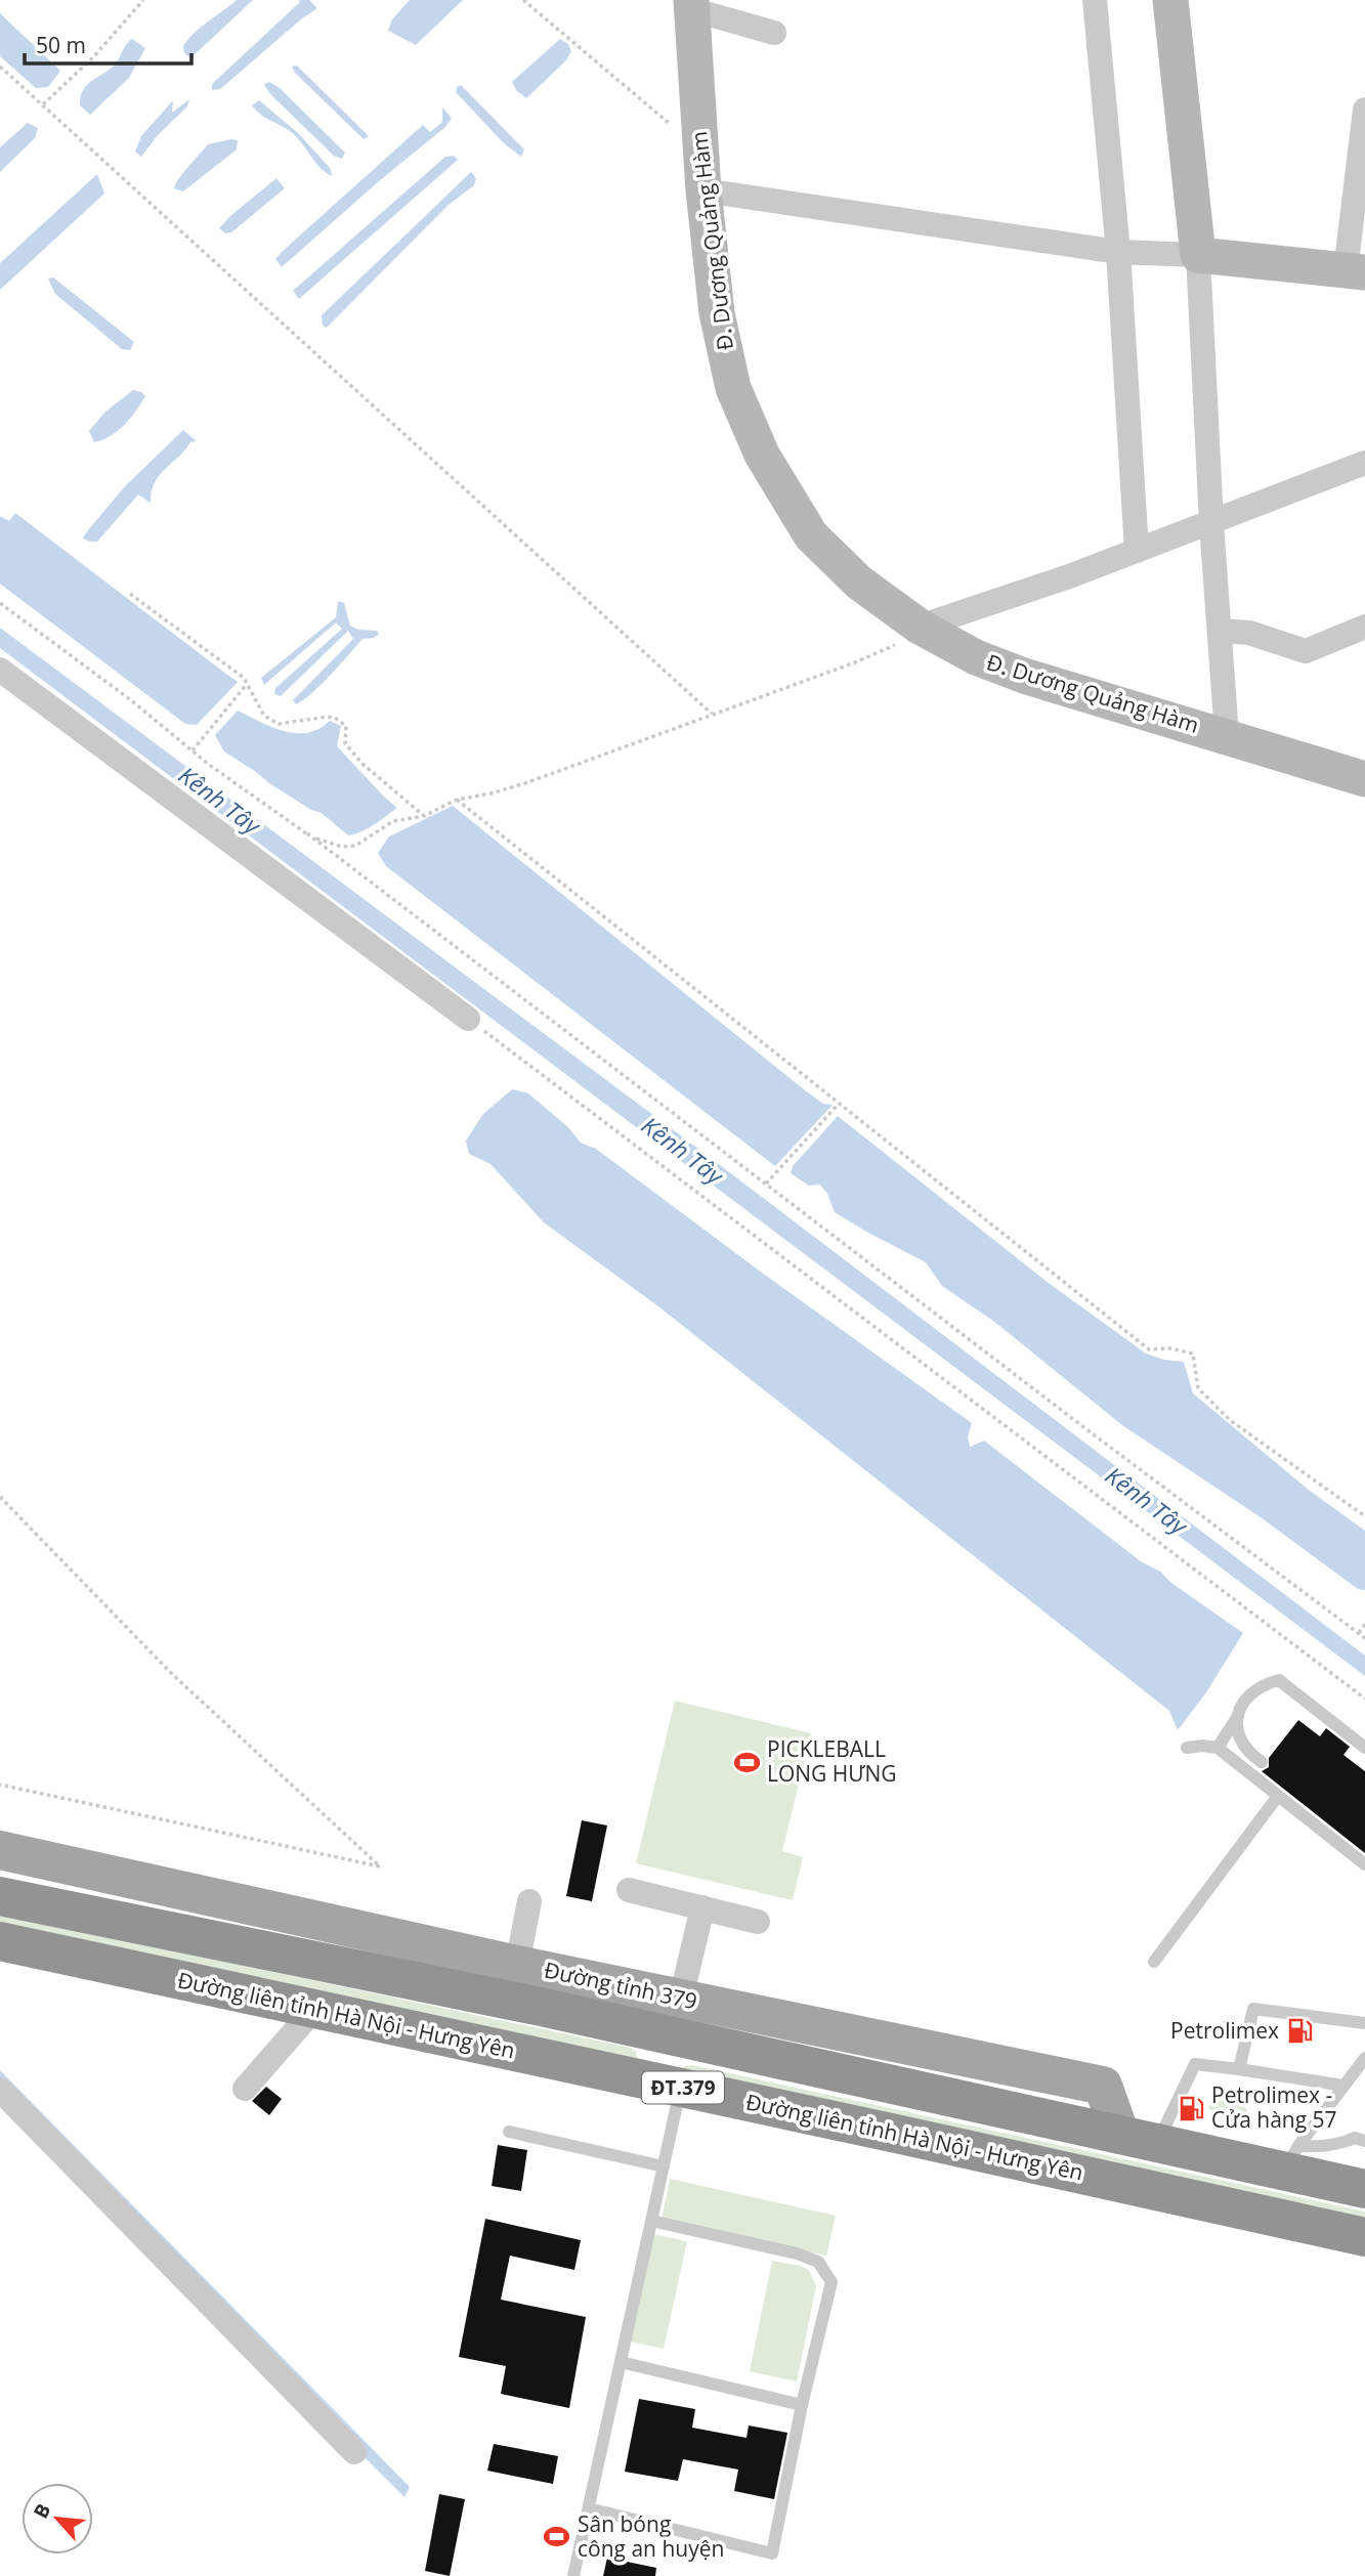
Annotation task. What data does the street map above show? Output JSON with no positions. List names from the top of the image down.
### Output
{
  "streets": {
    "highway": ["Đường liên tỉnh Hà Nội - Hưng Yên", "ĐT.379"],
    "main road": ["Đường tỉnh 379"],
    "street": ["Đ. Dương Quảng Hàm"]
  },
  "crossings": [
    ["Đường tỉnh 379", "ĐT.379"]
  ],
  "water": ["Kênh Tây"],
  "places": {
    "sports": ["PICKLEBALL LONG HƯNG", "Sân bóng công an huyện"],
    "fuel station": ["Petrolimex", "Petrolimex - Cửa hàng 57"]
  },
  "scale_bar": "50 m",
  "north": "top left"
}
